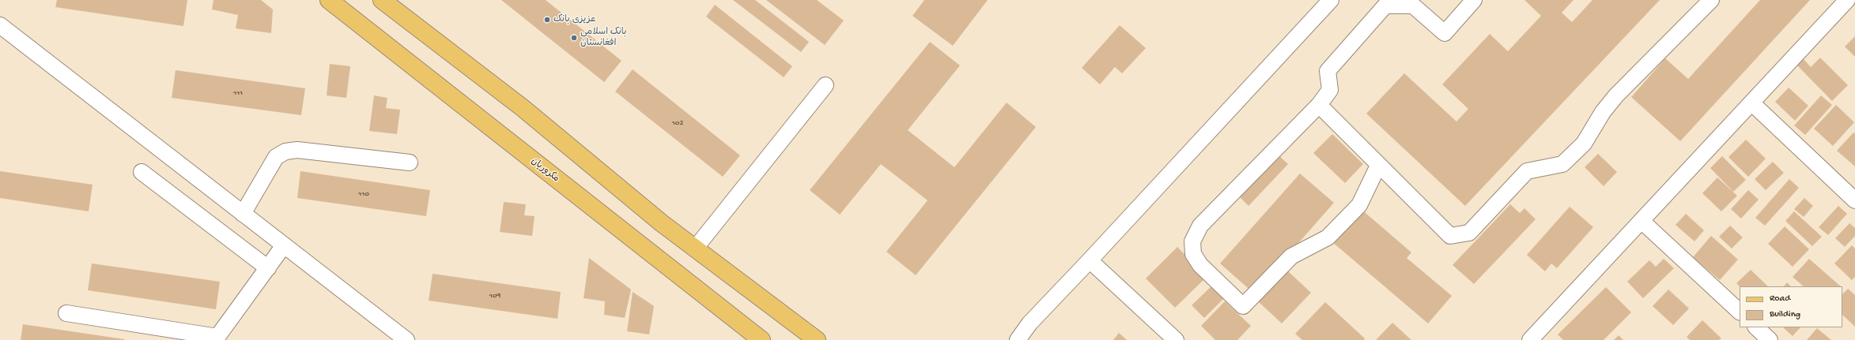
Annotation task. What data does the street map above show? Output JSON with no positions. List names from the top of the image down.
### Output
{
  "streets": {
    "main road": ["مکروریان"]
  },
  "places": ["عزیزی بانک", "بانک اسلامی افغانستان"],
  "house_numbers": [
    "111",
    "102",
    "110",
    "109"
  ],
  "legend": ["Road", "Building"]
}
